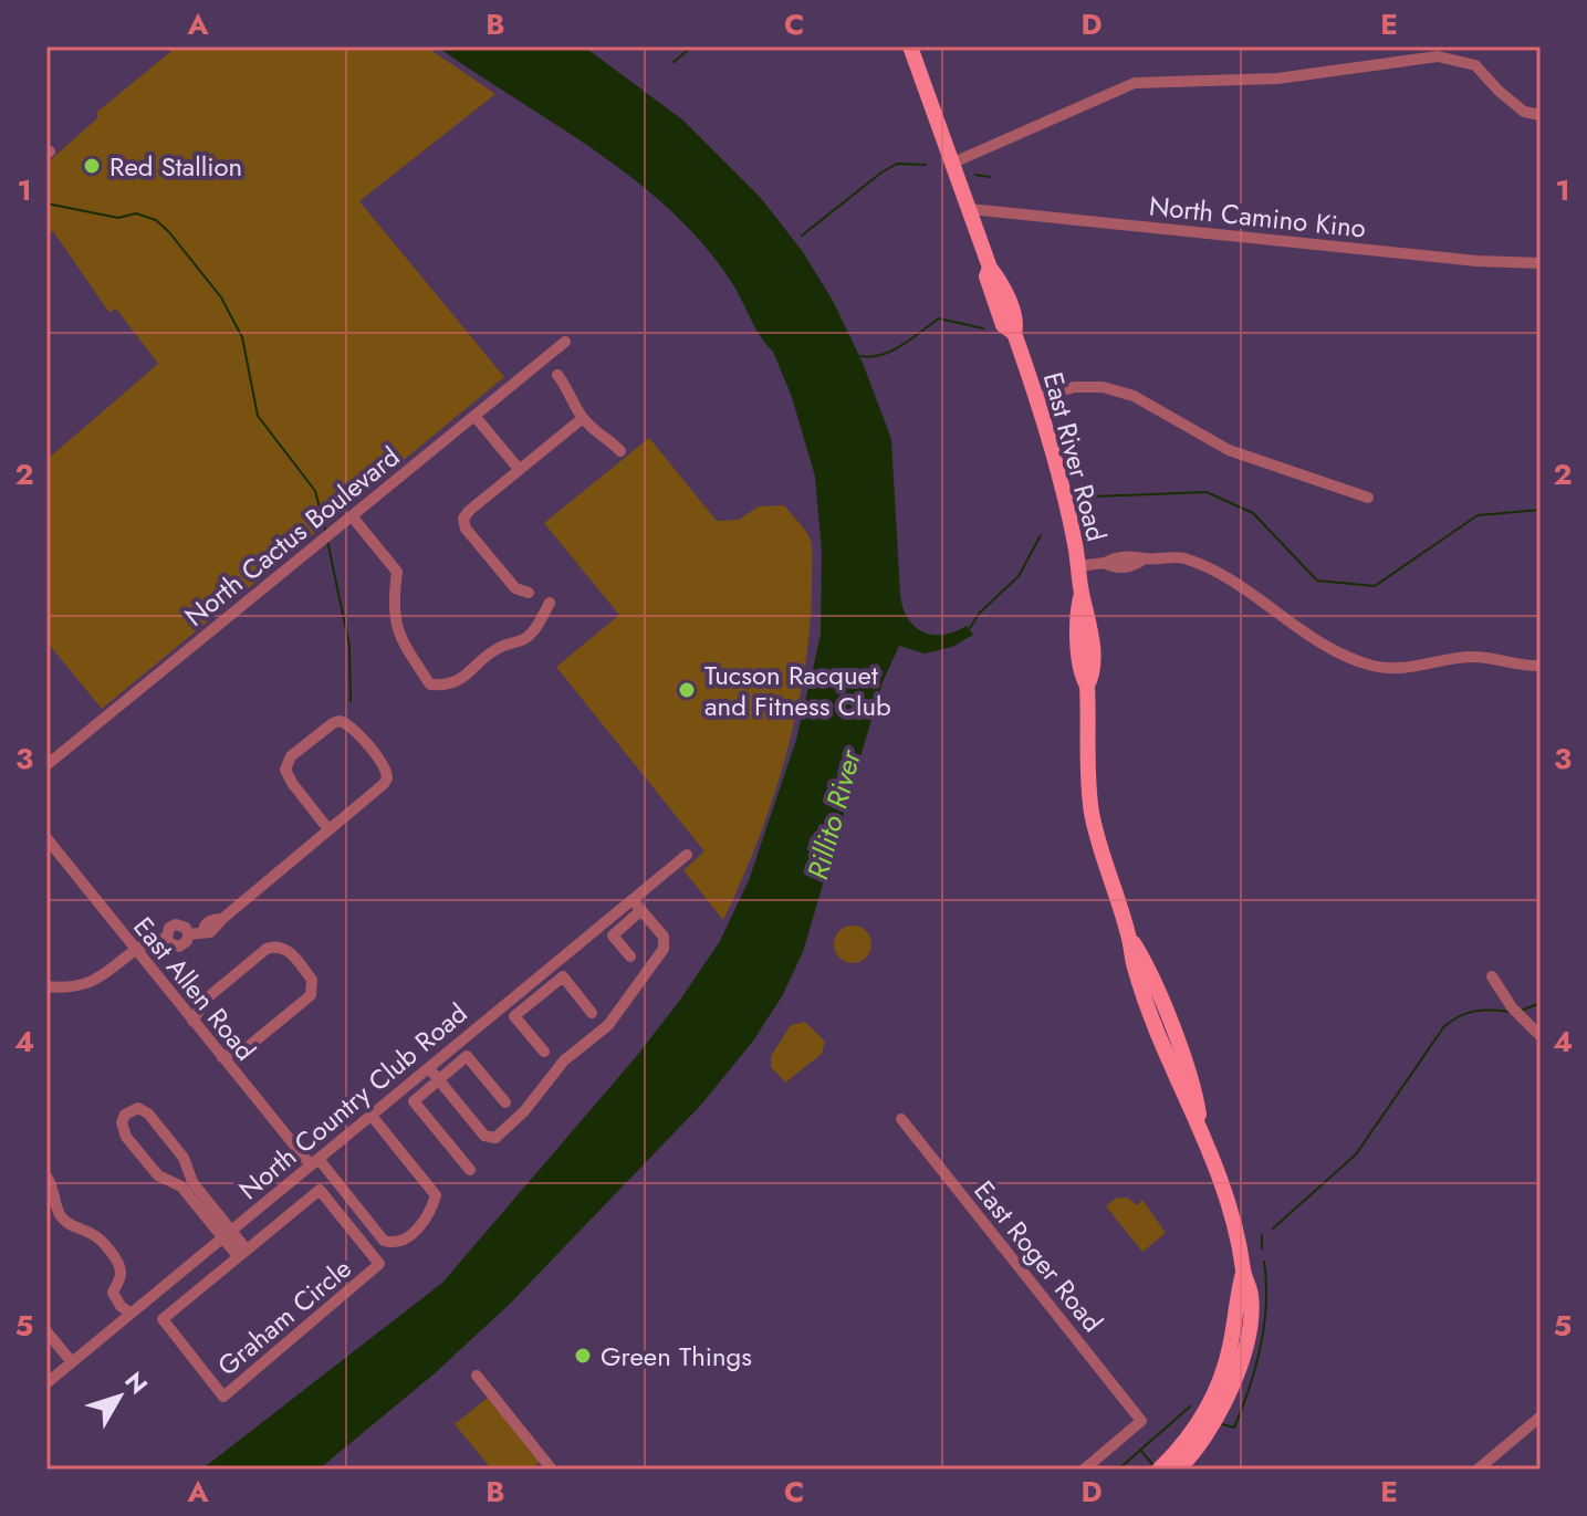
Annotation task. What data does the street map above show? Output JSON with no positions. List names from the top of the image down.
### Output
{
  "streets": {
    "main road": ["East River Road"],
    "street": [
      "North Camino Kino",
      "North Cactus Boulevard",
      "East Allen Road",
      "North Country Club Road",
      "East Roger Road",
      "Graham Circle"
    ]
  },
  "crossings": [
    ["North Camino Kino", "East River Road"],
    ["East Allen Road", "North Country Club Road"]
  ],
  "water": ["Rillito River"],
  "places": ["Red Stallion", "Tucson Racquet and Fitness Club", "Green Things"],
  "north": "top right",
  "grid": {
    "columns": [
      "A",
      "B",
      "C",
      "D",
      "E"
    ],
    "rows": [
      "1",
      "2",
      "3",
      "4",
      "5"
    ]
  }
}
